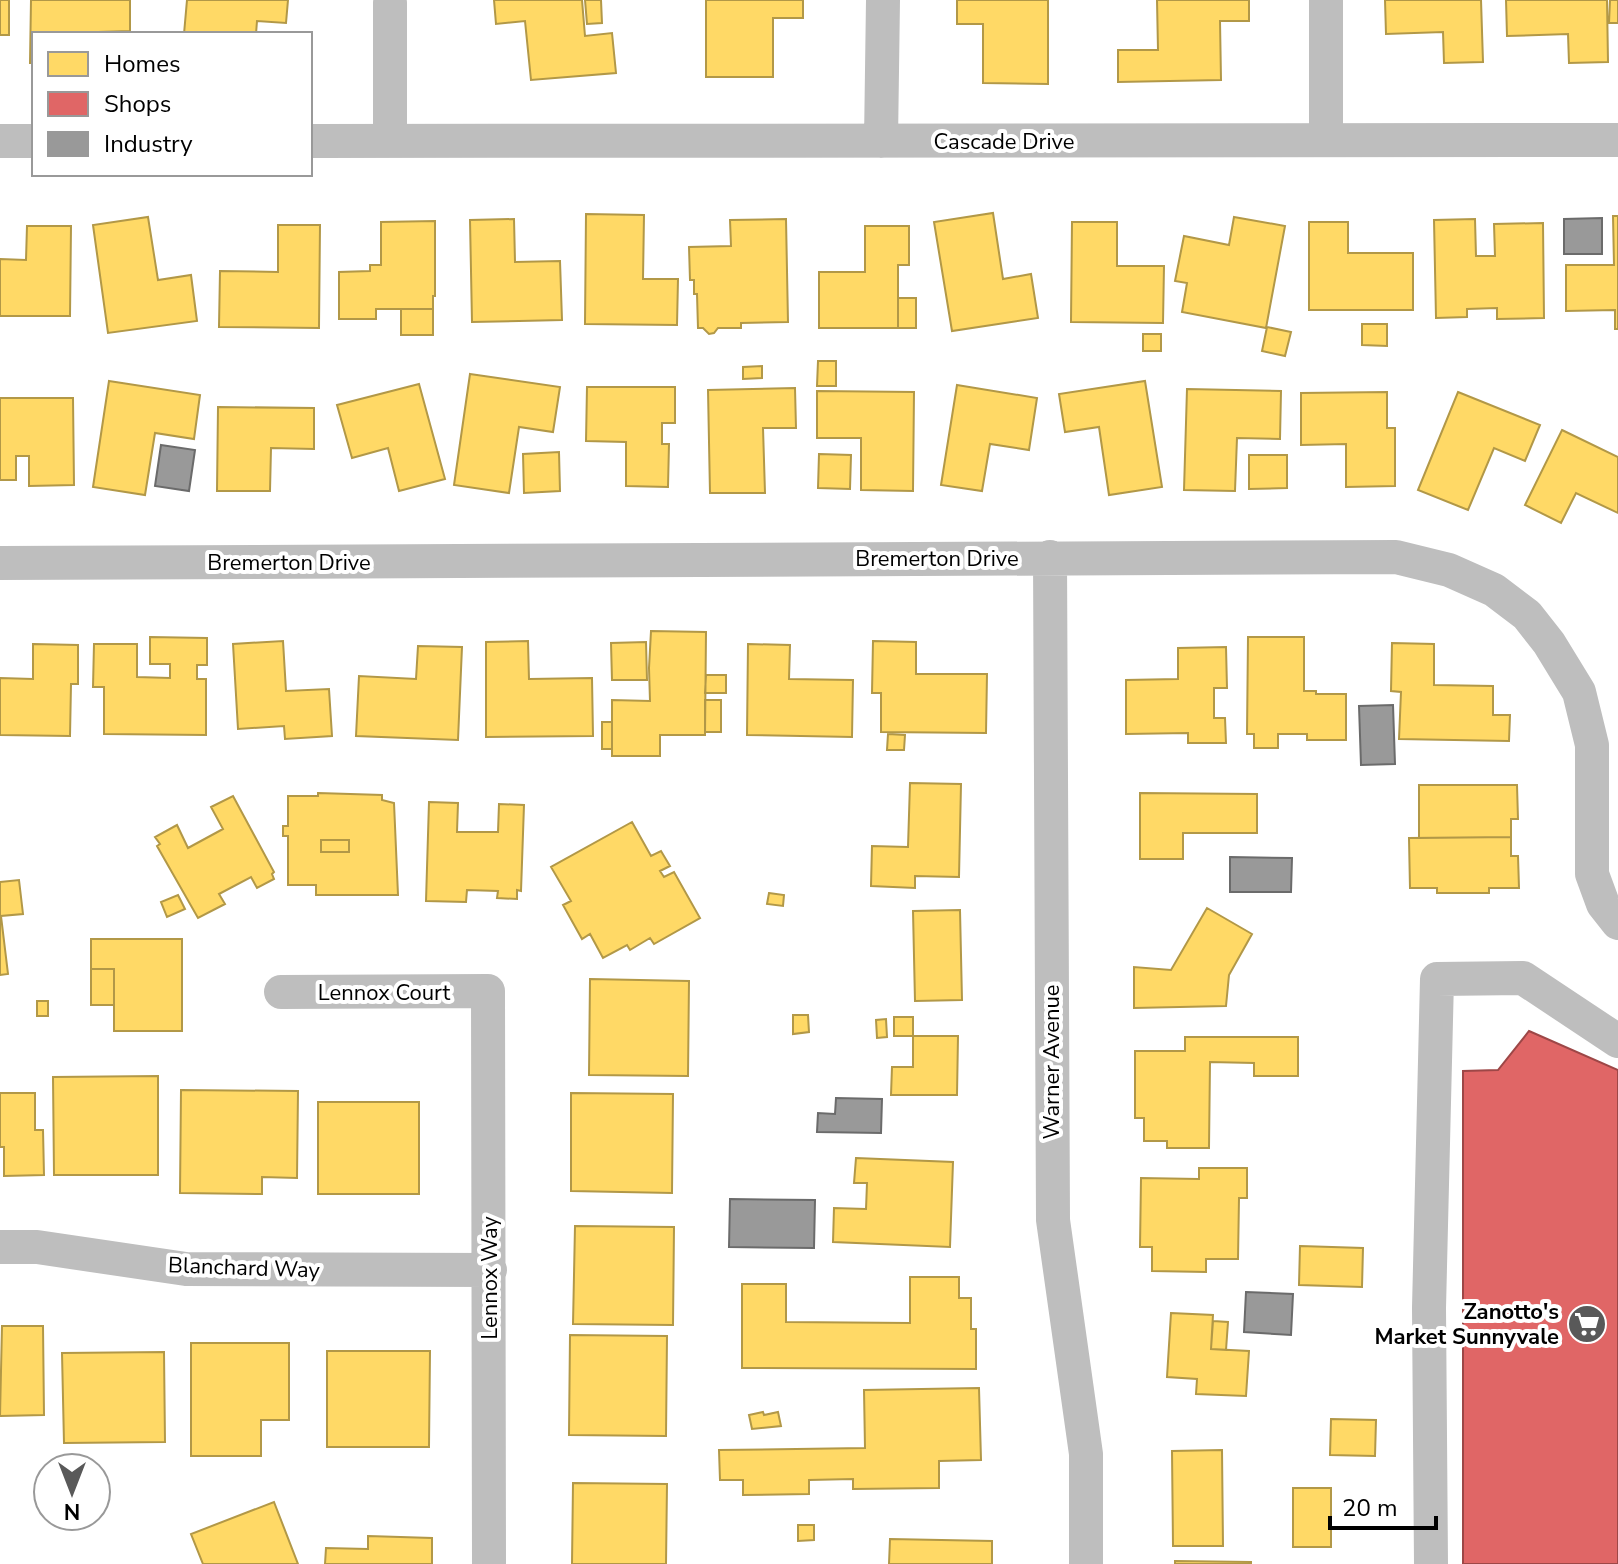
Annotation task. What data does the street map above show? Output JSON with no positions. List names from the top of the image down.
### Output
{
  "streets": {
    "street": [
      "Cascade Drive",
      "Bremerton Drive",
      "Lennox Court",
      "Warner Avenue",
      "Blanchard Way",
      "Lennox Way"
    ]
  },
  "crossings": [
    ["Bremerton Drive", "Warner Avenue"],
    ["Lennox Court", "Lennox Way"],
    ["Blanchard Way", "Lennox Way"]
  ],
  "places": {
    "supermarket": ["Zanotto's Market Sunnyvale"]
  },
  "legend": ["Homes", "Shops", "Industry"],
  "scale_bar": "20 m",
  "north": "bottom"
}
